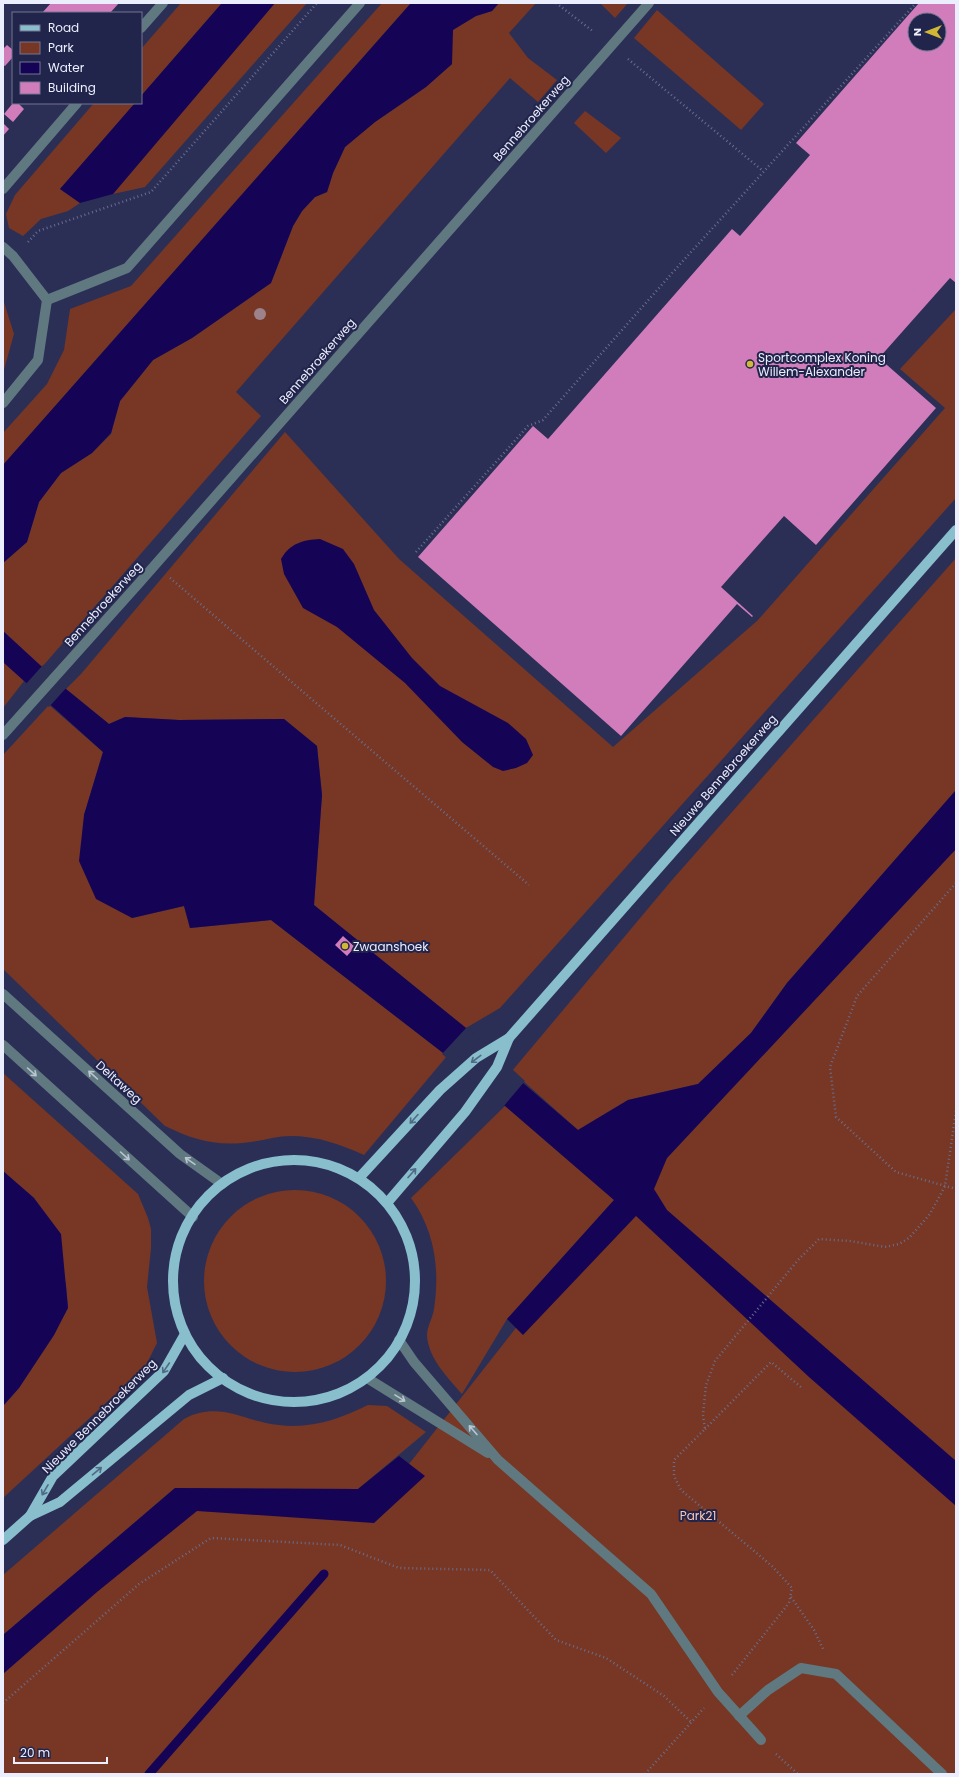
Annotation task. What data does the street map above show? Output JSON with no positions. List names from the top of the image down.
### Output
{
  "streets": {
    "main road": ["Nieuwe Bennebroekerweg"],
    "street": ["Bennebroekerweg", "Deltaweg"]
  },
  "parks": ["Park21"],
  "places": ["Sportcomplex Koning Willem-Alexander", "Zwaanshoek"],
  "legend": [
    "Road",
    "Park",
    "Water",
    "Building"
  ],
  "scale_bar": "20 m",
  "north": "left"
}
